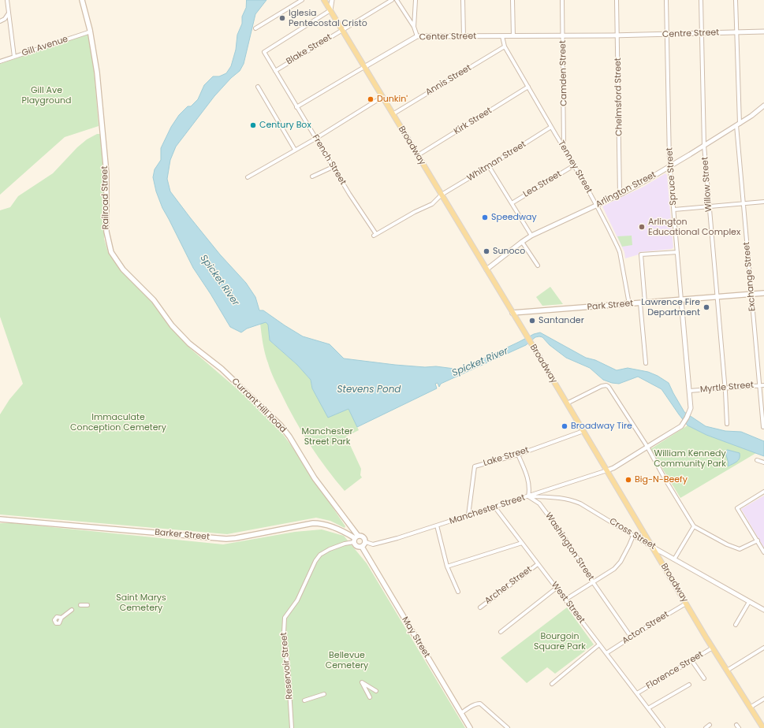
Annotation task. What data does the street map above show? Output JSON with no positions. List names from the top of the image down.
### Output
{
  "streets": {
    "main road": [
      "Broadway",
      "Railroad Street",
      "Park Street",
      "Currant Hill Road",
      "Barker Street",
      "May Street"
    ],
    "street": [
      "Centre Street",
      "Center Street",
      "Gill Avenue",
      "Blake Street",
      "Camden Street",
      "Annis Street",
      "Chelmsford Street",
      "Kirk Street",
      "French Street",
      "Whitman Street",
      "Tenney Street",
      "Spruce Street",
      "Lea Street",
      "Willow Street",
      "Arlington Street",
      "Exchange Street",
      "Myrtle Street",
      "Lake Street",
      "Manchester Street",
      "Cross Street",
      "Washington Street",
      "Archer Street",
      "West Street",
      "Acton Street",
      "Reservoir Street",
      "Florence Street"
    ]
  },
  "crossings": [
    ["Centre Street", "Center Street"],
    ["Centre Street", "Chelmsford Street"],
    ["Centre Street", "Spruce Street"],
    ["Centre Street", "Willow Street"],
    ["Centre Street", "Exchange Street"],
    ["Center Street", "Camden Street"],
    ["Center Street", "Chelmsford Street"],
    ["Center Street", "Broadway"],
    ["Center Street", "French Street"],
    ["Center Street", "Tenney Street"],
    ["Gill Avenue", "Railroad Street"],
    ["Blake Street", "Broadway"],
    ["Blake Street", "French Street"],
    ["Camden Street", "Tenney Street"],
    ["Annis Street", "Broadway"],
    ["Annis Street", "Tenney Street"],
    ["Chelmsford Street", "Arlington Street"],
    ["Kirk Street", "Broadway"],
    ["Kirk Street", "Tenney Street"],
    ["Broadway", "French Street"],
    ["Broadway", "Whitman Street"],
    ["Broadway", "Arlington Street"],
    ["Broadway", "Park Street"],
    ["Broadway", "Lake Street"],
    ["Broadway", "Manchester Street"],
    ["Broadway", "Cross Street"],
    ["Broadway", "Acton Street"],
    ["Broadway", "Florence Street"],
    ["French Street", "Whitman Street"],
    ["Whitman Street", "Tenney Street"],
    ["Tenney Street", "Lea Street"],
    ["Tenney Street", "Arlington Street"],
    ["Tenney Street", "Park Street"],
    ["Spruce Street", "Arlington Street"],
    ["Spruce Street", "Park Street"],
    ["Spruce Street", "Myrtle Street"],
    ["Willow Street", "Arlington Street"],
    ["Willow Street", "Park Street"],
    ["Willow Street", "Myrtle Street"],
    ["Arlington Street", "Exchange Street"],
    ["Railroad Street", "Currant Hill Road"],
    ["Exchange Street", "Park Street"],
    ["Exchange Street", "Myrtle Street"],
    ["Currant Hill Road", "Barker Street"],
    ["Currant Hill Road", "Reservoir Street"],
    ["Lake Street", "Manchester Street"],
    ["Manchester Street", "Cross Street"],
    ["Manchester Street", "Washington Street"],
    ["Manchester Street", "West Street"],
    ["Cross Street", "Washington Street"],
    ["Barker Street", "Reservoir Street"],
    ["Washington Street", "Acton Street"],
    ["Archer Street", "West Street"],
    ["West Street", "Acton Street"],
    ["West Street", "Florence Street"]
  ],
  "water": ["Spicket River", "Stevens Pond"],
  "parks": [
    "Gill Ave Playground",
    "Immaculate Conception Cemetery",
    "Manchester Street Park",
    "William Kennedy Community Park",
    "Saint Marys Cemetery",
    "Bourgoin Square Park",
    "Bellevue Cemetery"
  ],
  "places": [
    "Iglesia Pentecostal Cristo",
    "Dunkin'",
    "Century Box",
    "Speedway",
    "Arlington Educational Complex",
    "Sunoco",
    "Lawrence Fire Department",
    "Santander",
    "Broadway Tire",
    "Big-N-Beefy"
  ]
}
